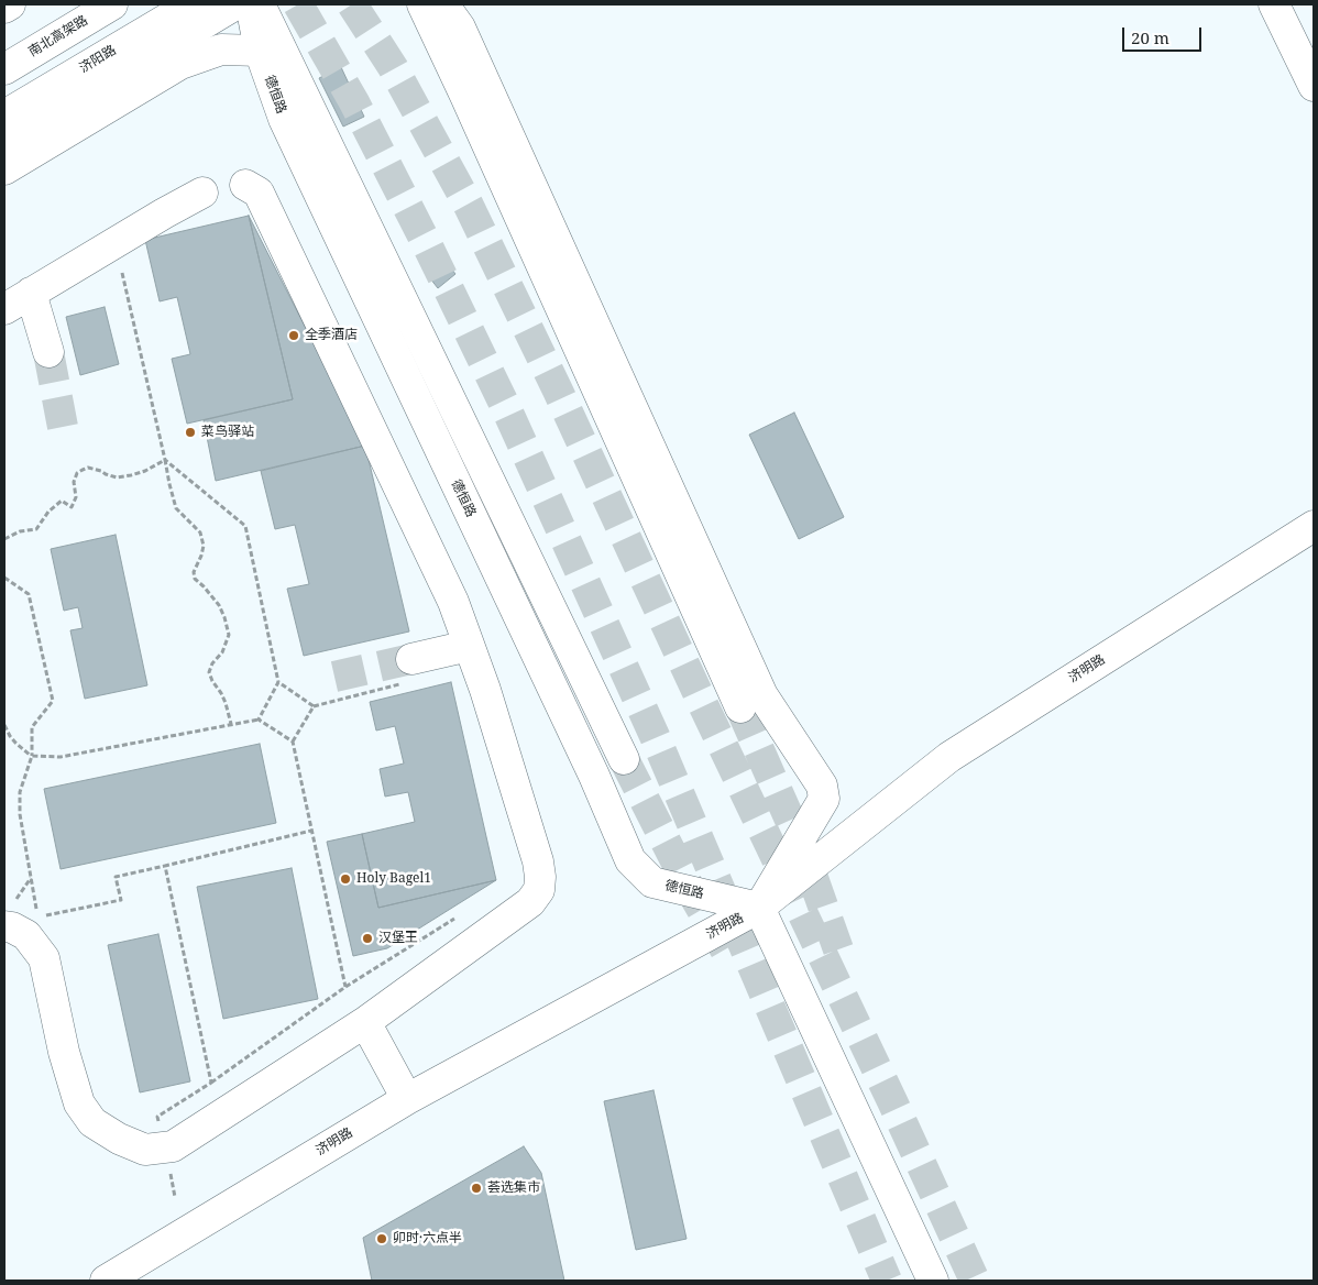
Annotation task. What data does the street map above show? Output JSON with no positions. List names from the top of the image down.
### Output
{
  "streets": {
    "main road": [
      "南北高架路",
      "济阳路",
      "德恒路",
      "济明路"
    ]
  },
  "crossings": [
    ["德恒路", "济明路"]
  ],
  "places": [
    "全季酒店",
    "菜鸟驿站",
    "Holy Bagel1",
    "汉堡王",
    "荟选集市",
    "卯时·六点半"
  ],
  "scale_bar": "20 m"
}
